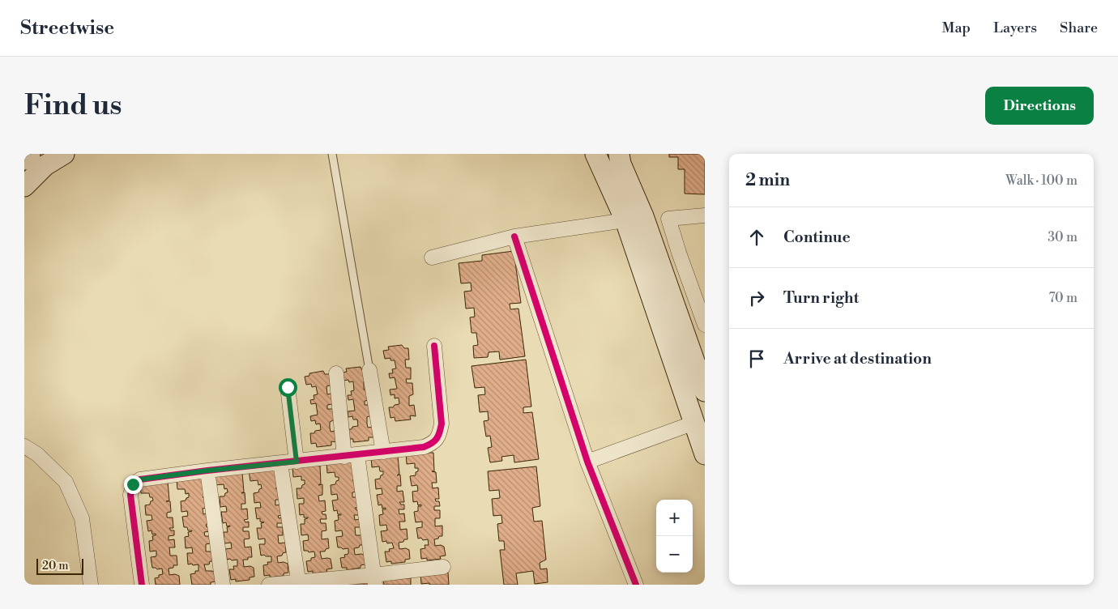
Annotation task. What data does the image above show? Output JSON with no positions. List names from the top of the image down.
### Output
{
  "scale_bar": "20 m",
  "page": {
    "header": "Streetwise",
    "nav": ["Map", "Layers", "Share"],
    "buttons": "Directions",
    "title": "Find us",
    "heading": ["2 min", "Walk · 100 m"],
    "list": [
      ["Continue", "30 m"],
      ["Turn right", "70 m"],
      "Arrive at destination"
    ],
    "map_buttons": ["+", "−"],
    "scale": "20 m"
  }
}
